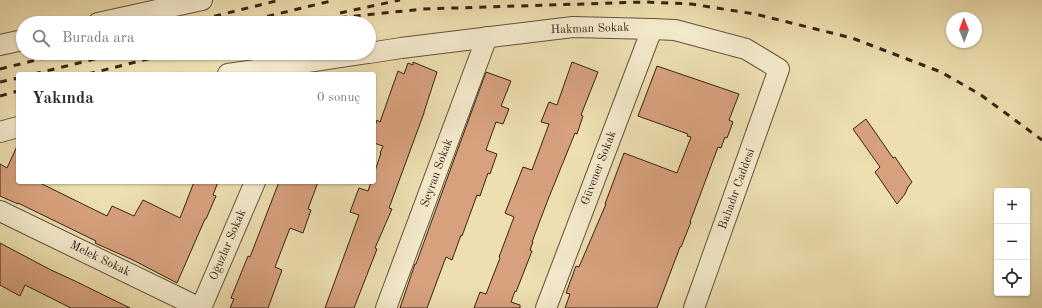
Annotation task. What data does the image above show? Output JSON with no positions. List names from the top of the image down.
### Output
{
  "streets": {
    "street": [
      "Hakman Sokak",
      "Güvener Sokak",
      "Seyran Sokak",
      "Bahadır Caddesi",
      "Oğuzlar Sokak",
      "Melek Sokak"
    ]
  },
  "crossings": [
    ["Hakman Sokak", "Güvener Sokak"],
    ["Hakman Sokak", "Seyran Sokak"],
    ["Hakman Sokak", "Bahadır Caddesi"],
    ["Oğuzlar Sokak", "Melek Sokak"]
  ],
  "north": "top",
  "page": {
    "search": "Burada ara",
    "heading": ["Yakında", "0 sonuç"],
    "map_buttons": ["+", "−"]
  }
}
